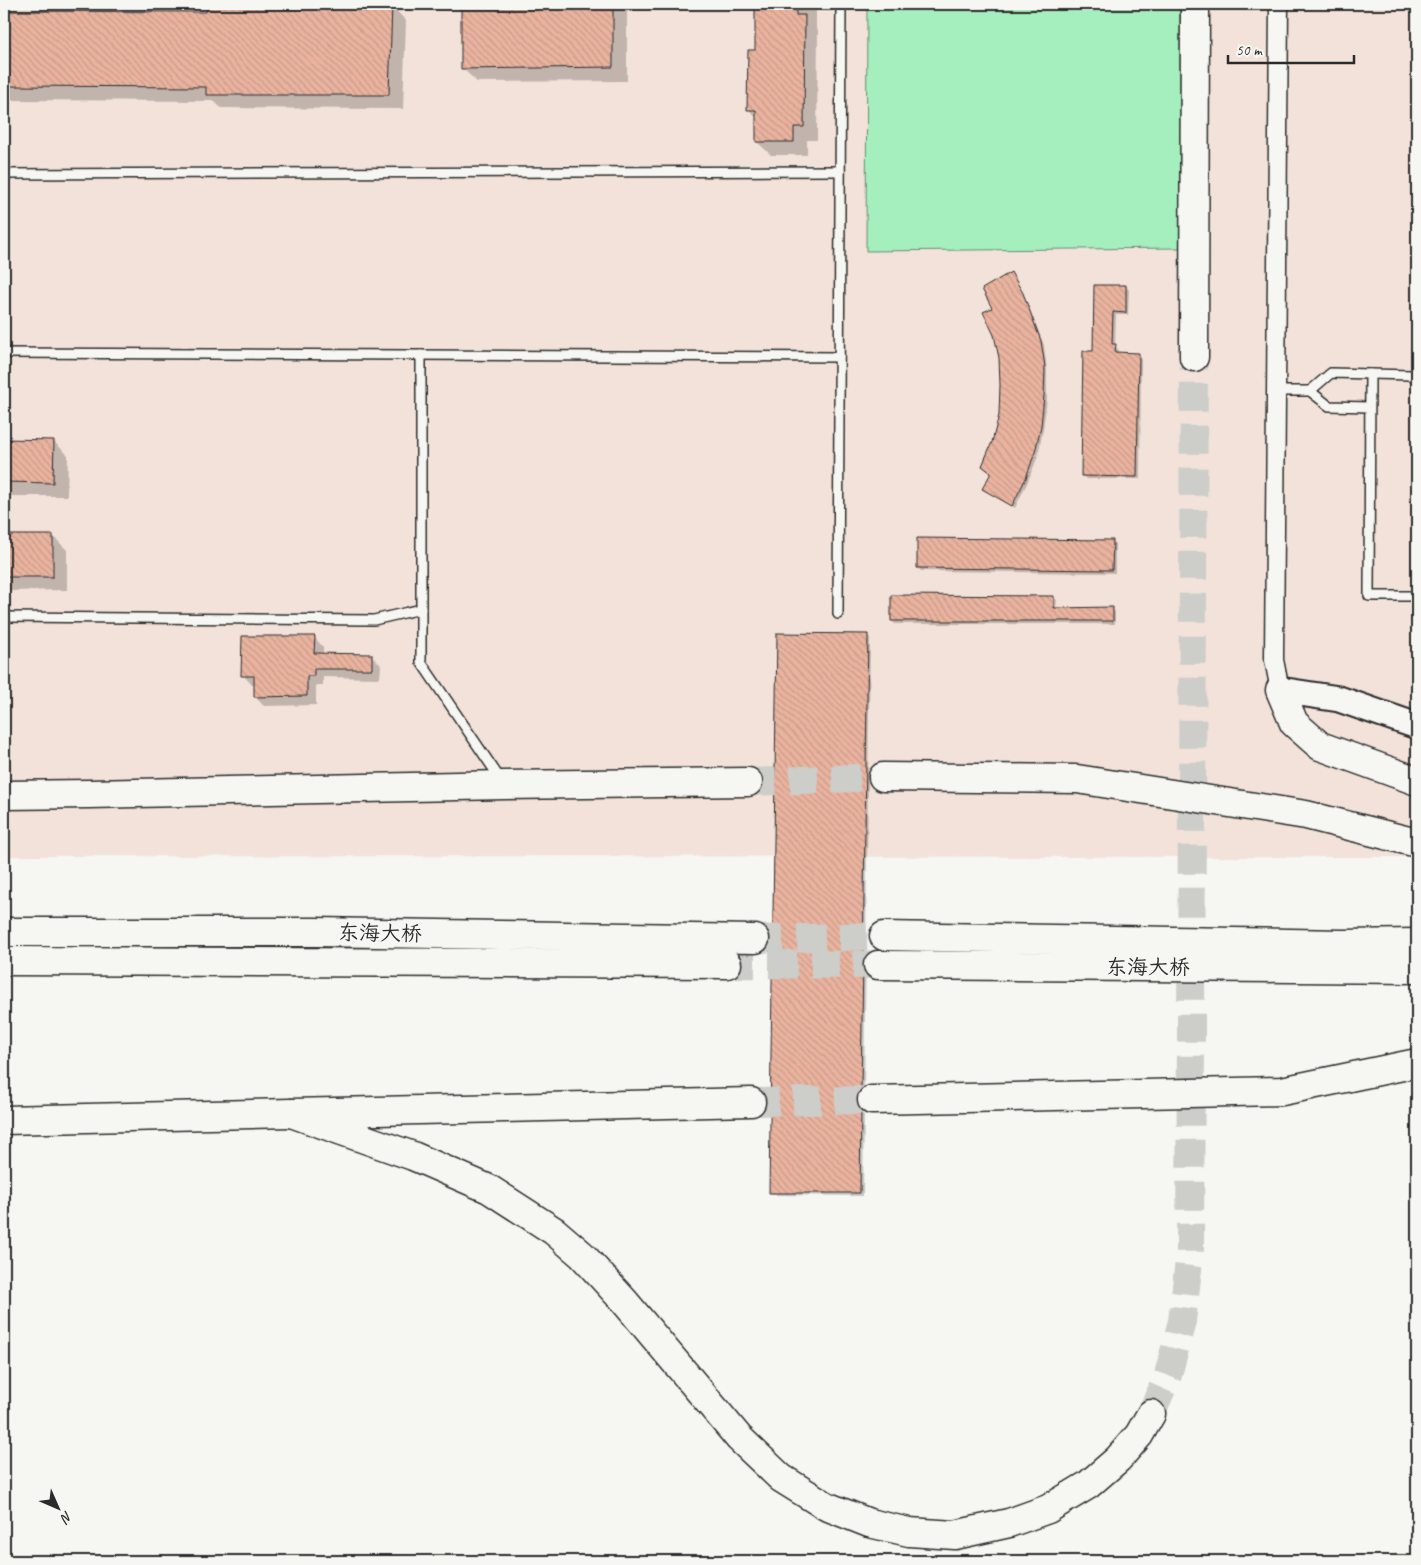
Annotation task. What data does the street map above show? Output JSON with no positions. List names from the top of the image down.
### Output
{
  "streets": {
    "highway": ["东海大桥"]
  },
  "scale_bar": "50 m",
  "north": "bottom right"
}
